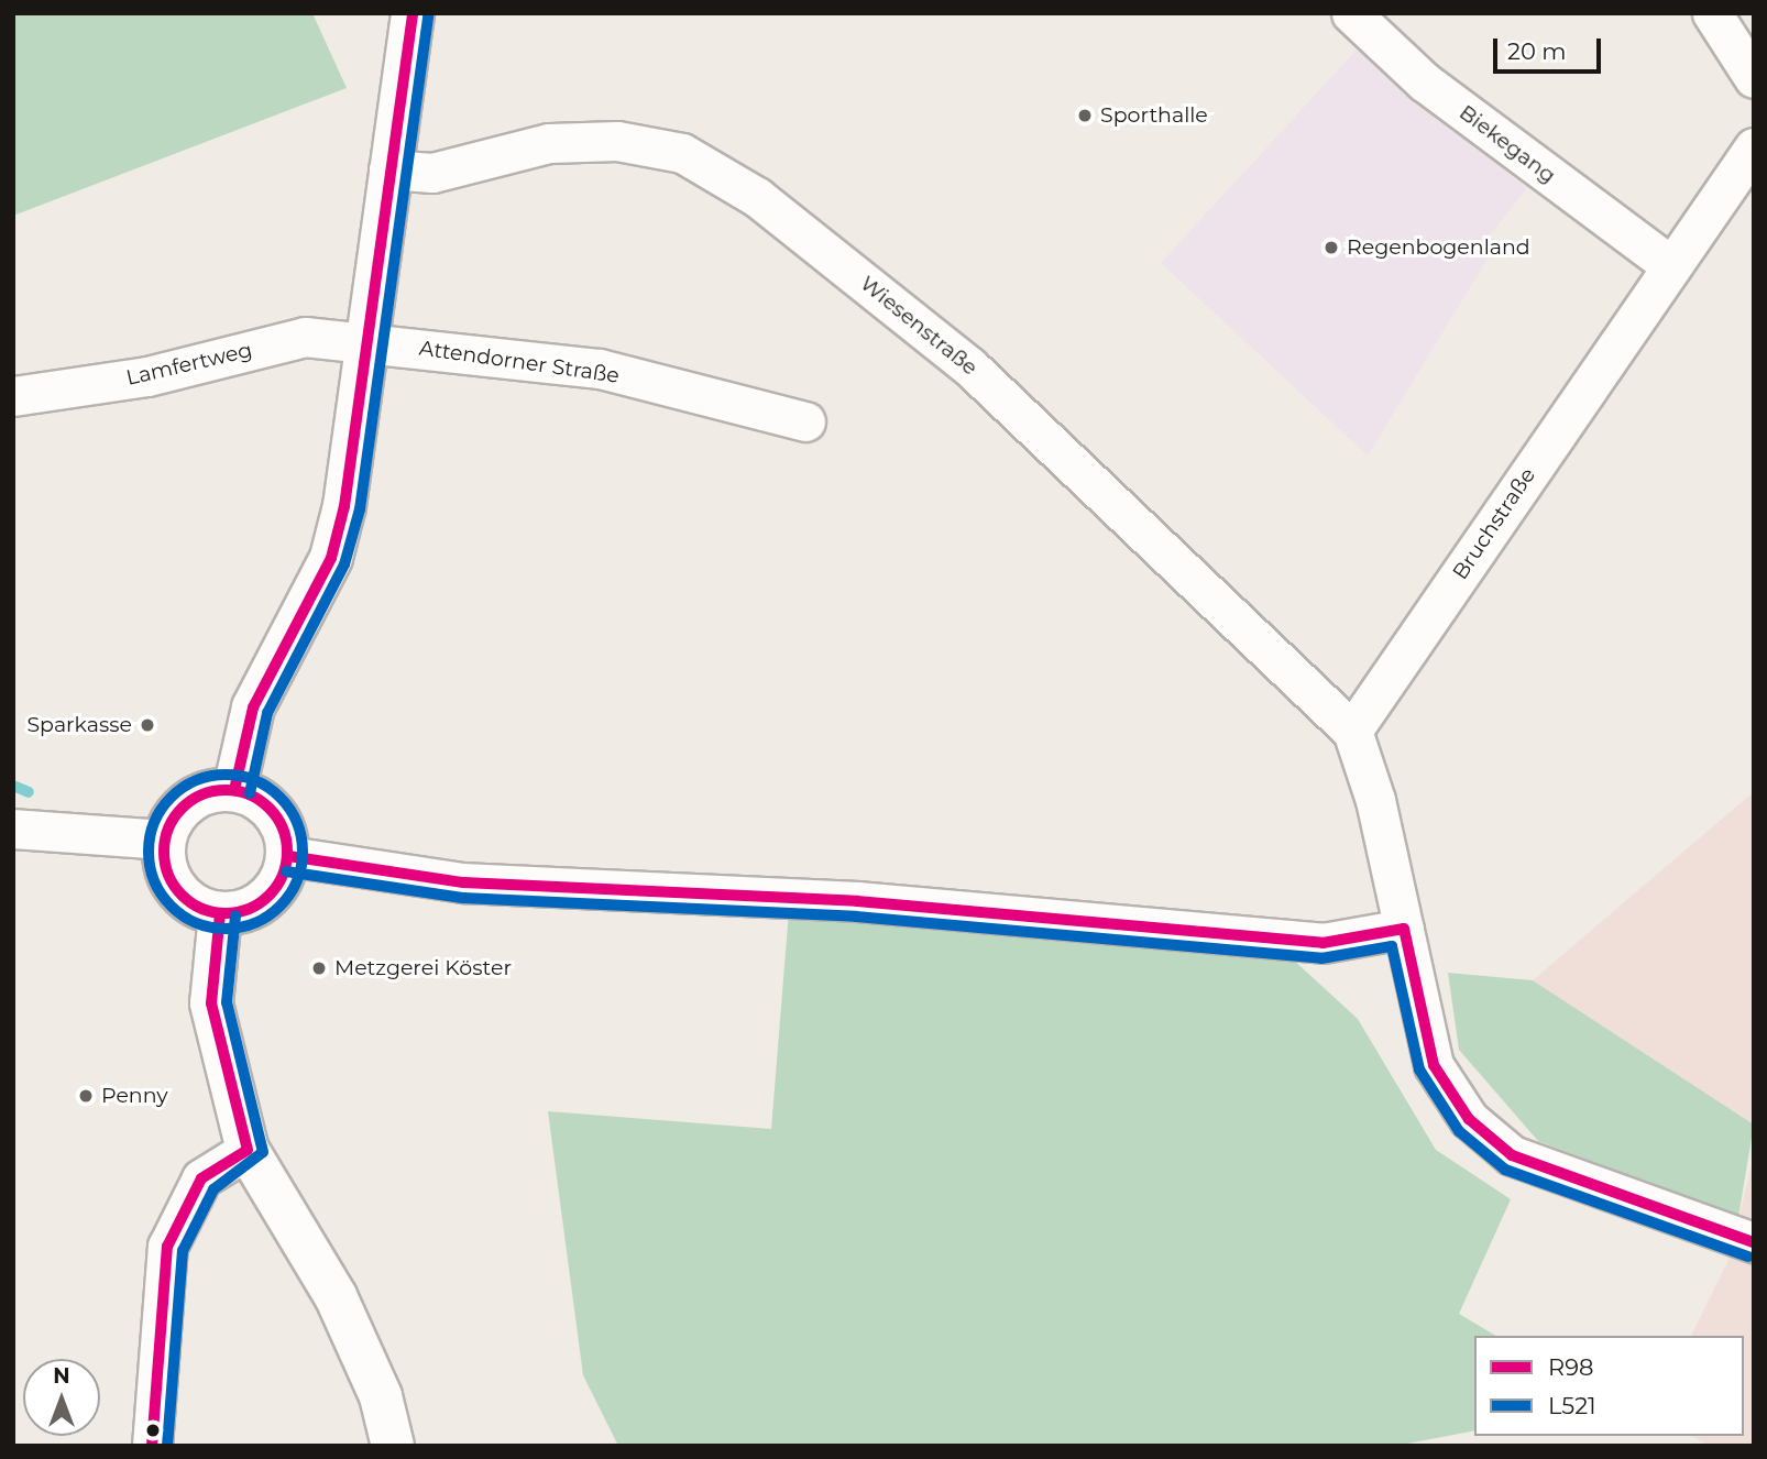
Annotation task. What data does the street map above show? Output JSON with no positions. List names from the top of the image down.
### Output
{
  "streets": {
    "street": [
      "Biekegang",
      "Wiesenstraße",
      "Attendorner Straße",
      "Lamfertweg",
      "Bruchstraße"
    ]
  },
  "crossings": [
    ["Biekegang", "Bruchstraße"],
    ["Wiesenstraße", "Bruchstraße"],
    ["Attendorner Straße", "Lamfertweg"]
  ],
  "places": [
    "Sporthalle",
    "Regenbogenland",
    "Sparkasse",
    "Metzgerei Köster",
    "Penny"
  ],
  "lines": ["transit line R98", "transit line L521"],
  "legend": ["R98", "L521"],
  "scale_bar": "20 m",
  "north": "top"
}
